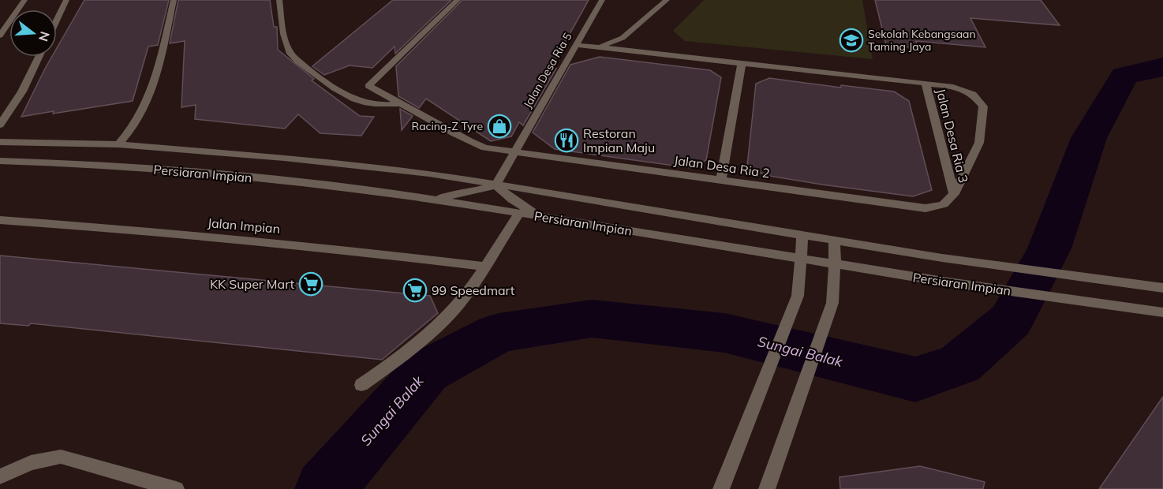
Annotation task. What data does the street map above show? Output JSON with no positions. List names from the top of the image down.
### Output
{
  "streets": {
    "street": [
      "Jalan Desa Ria 5",
      "Jalan Desa Ria 3",
      "Jalan Desa Ria 2",
      "Persiaran Impian",
      "Jalan Impian"
    ]
  },
  "crossings": [
    ["Jalan Desa Ria 5", "Jalan Desa Ria 2"],
    ["Jalan Desa Ria 5", "Persiaran Impian"],
    ["Jalan Desa Ria 3", "Jalan Desa Ria 2"]
  ],
  "water": ["Sungai Balak"],
  "places": {
    "school or university": ["Sekolah Kebangsaan Taming Jaya"],
    "shop": ["Racing-Z Tyre"],
    "restaurant": ["Restoran Impian Maju"],
    "supermarket": ["KK Super Mart", "99 Speedmart"]
  },
  "north": "right"
}
